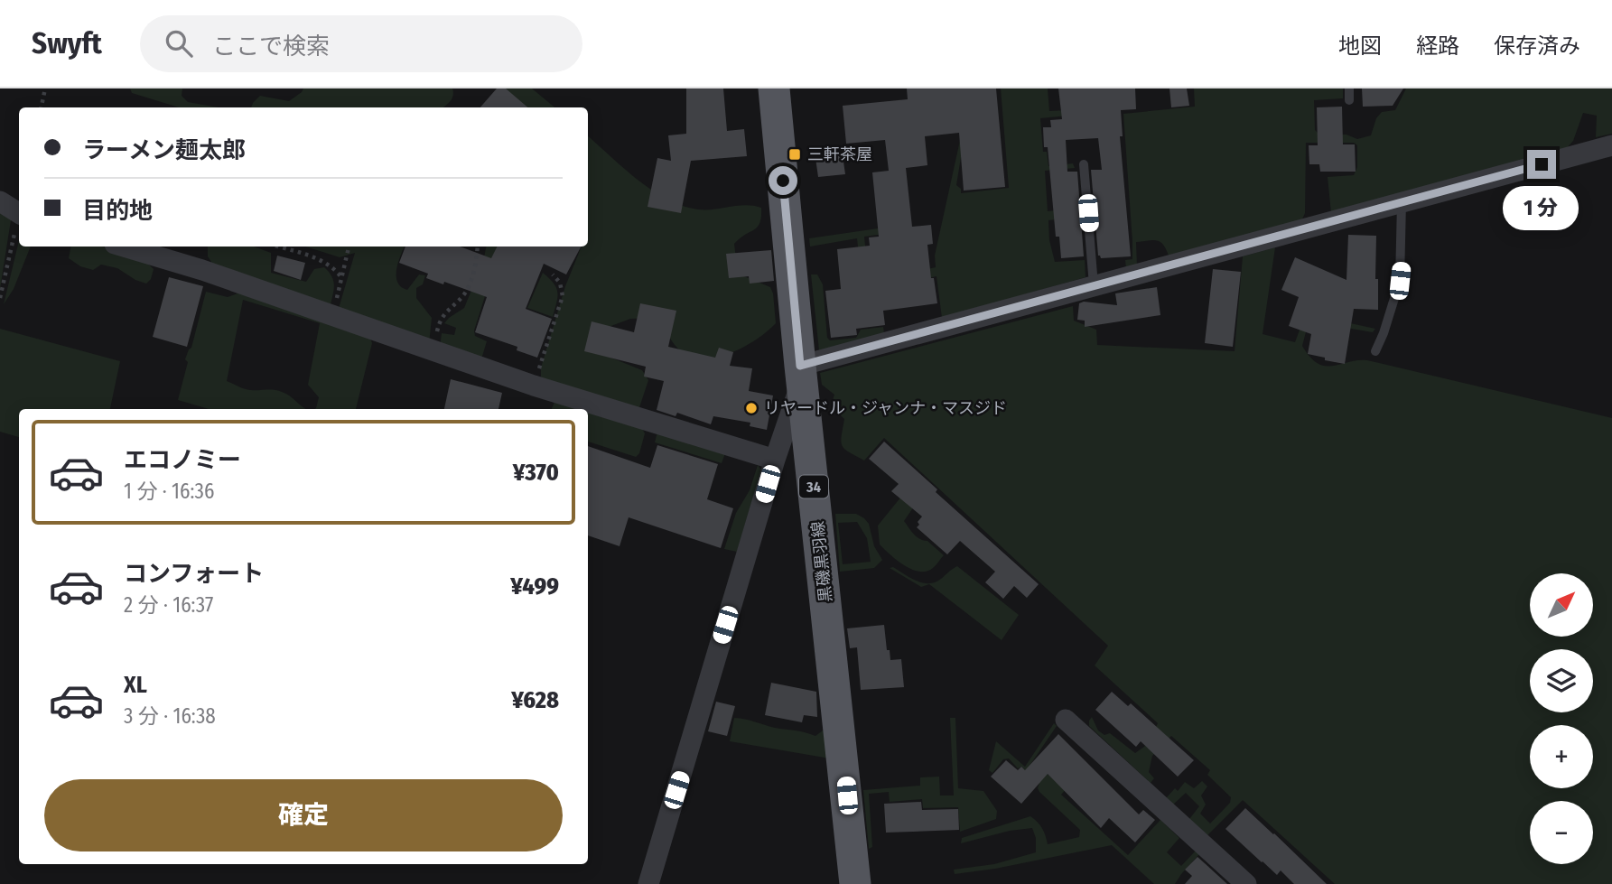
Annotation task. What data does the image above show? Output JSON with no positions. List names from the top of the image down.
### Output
{
  "streets": {
    "main road": ["34", "黒磯黒羽線"]
  },
  "places": {
    "transit": ["三軒茶屋"],
    "other": ["リヤードル・ジャンナ・マスジド"]
  },
  "north": "top right",
  "page": {
    "header": "Swyft",
    "search": "ここで検索",
    "nav": ["地図", "経路", "保存済み"],
    "banner": ["ラーメン麺太郎", "目的地"],
    "bubble": "1 分",
    "list": [
      {
        "name": "エコノミー",
        "note": "1 分 · 16:36",
        "value": "¥370"
      },
      {
        "name": "コンフォート",
        "note": "2 分 · 16:37",
        "value": "¥499"
      },
      {
        "name": "XL",
        "note": "3 分 · 16:38",
        "value": "¥628"
      }
    ],
    "map_buttons": ["+", "−"],
    "buttons": "確定"
  }
}
